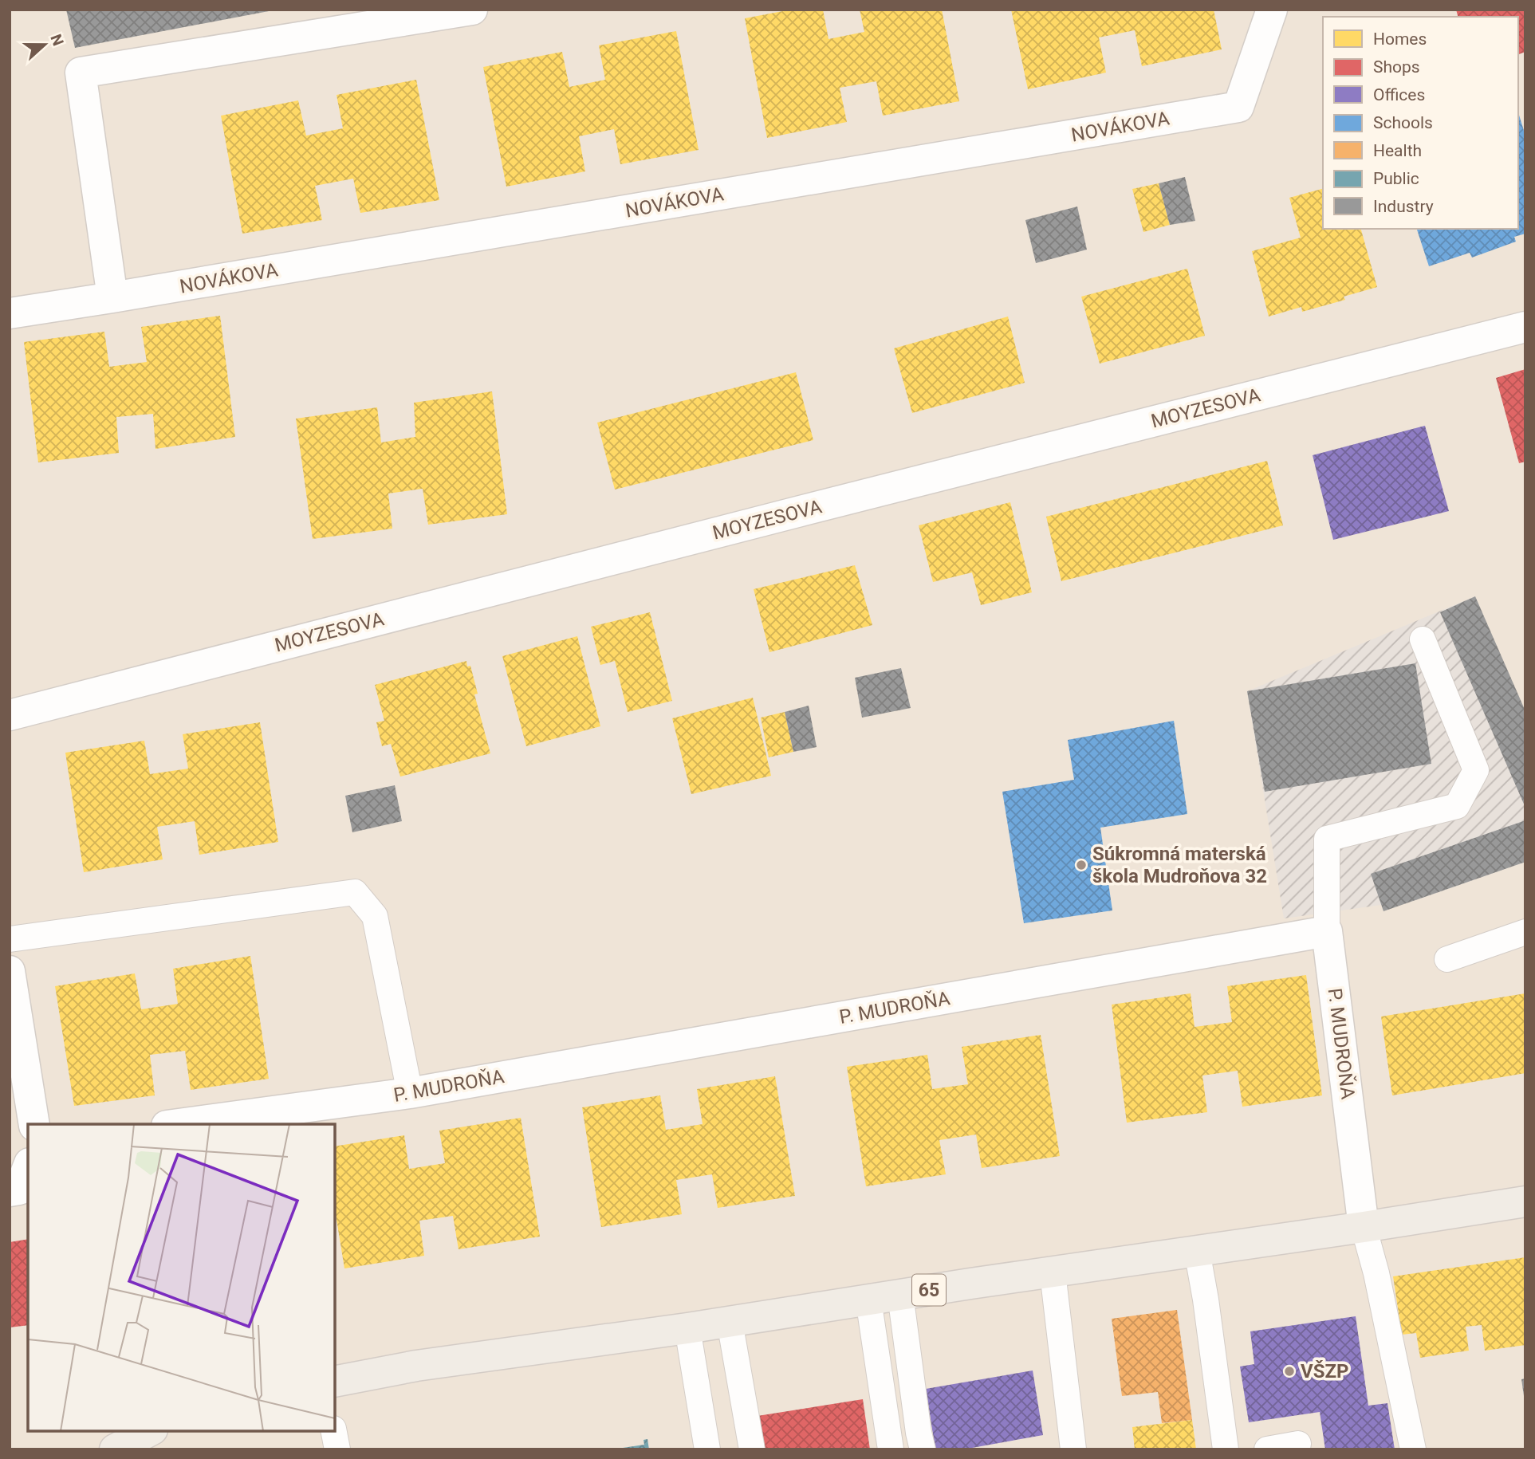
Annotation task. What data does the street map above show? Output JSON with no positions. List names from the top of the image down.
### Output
{
  "streets": {
    "main road": ["65"],
    "street": ["NOVÁKOVA", "MOYZESOVA", "P. MUDROŇA"]
  },
  "crossings": [
    ["P. MUDROŇA", "65"]
  ],
  "places": ["Súkromná materská škola Mudroňova 32", "VŠZP"],
  "legend": [
    "Homes",
    "Shops",
    "Offices",
    "Schools",
    "Health",
    "Public",
    "Industry"
  ],
  "north": "right"
}
